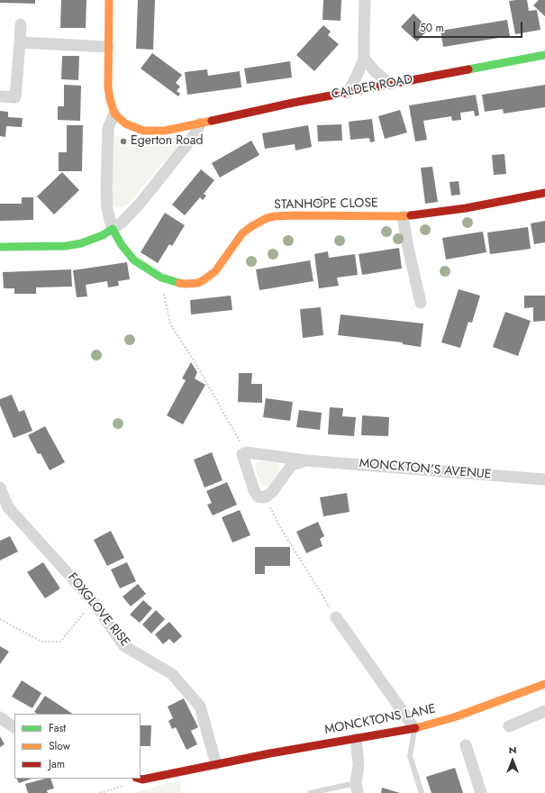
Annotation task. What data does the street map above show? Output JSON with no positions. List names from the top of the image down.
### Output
{
  "streets": {
    "street": [
      "CALDER ROAD",
      "STANHOPE CLOSE",
      "MONCKTON'S AVENUE",
      "FOXGLOVE RISE",
      "MONCKTONS LANE"
    ]
  },
  "crossings": [
    ["FOXGLOVE RISE", "MONCKTONS LANE"]
  ],
  "places": ["Egerton Road"],
  "legend": ["Fast", "Slow", "Jam"],
  "scale_bar": "50 m",
  "north": "top"
}
